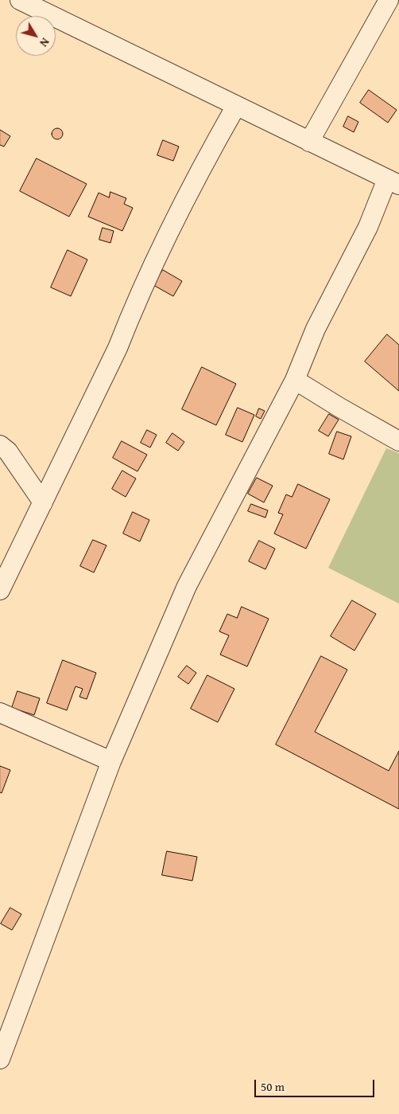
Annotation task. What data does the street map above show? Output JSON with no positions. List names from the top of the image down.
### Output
{
  "scale_bar": "50 m",
  "north": "bottom right"
}
